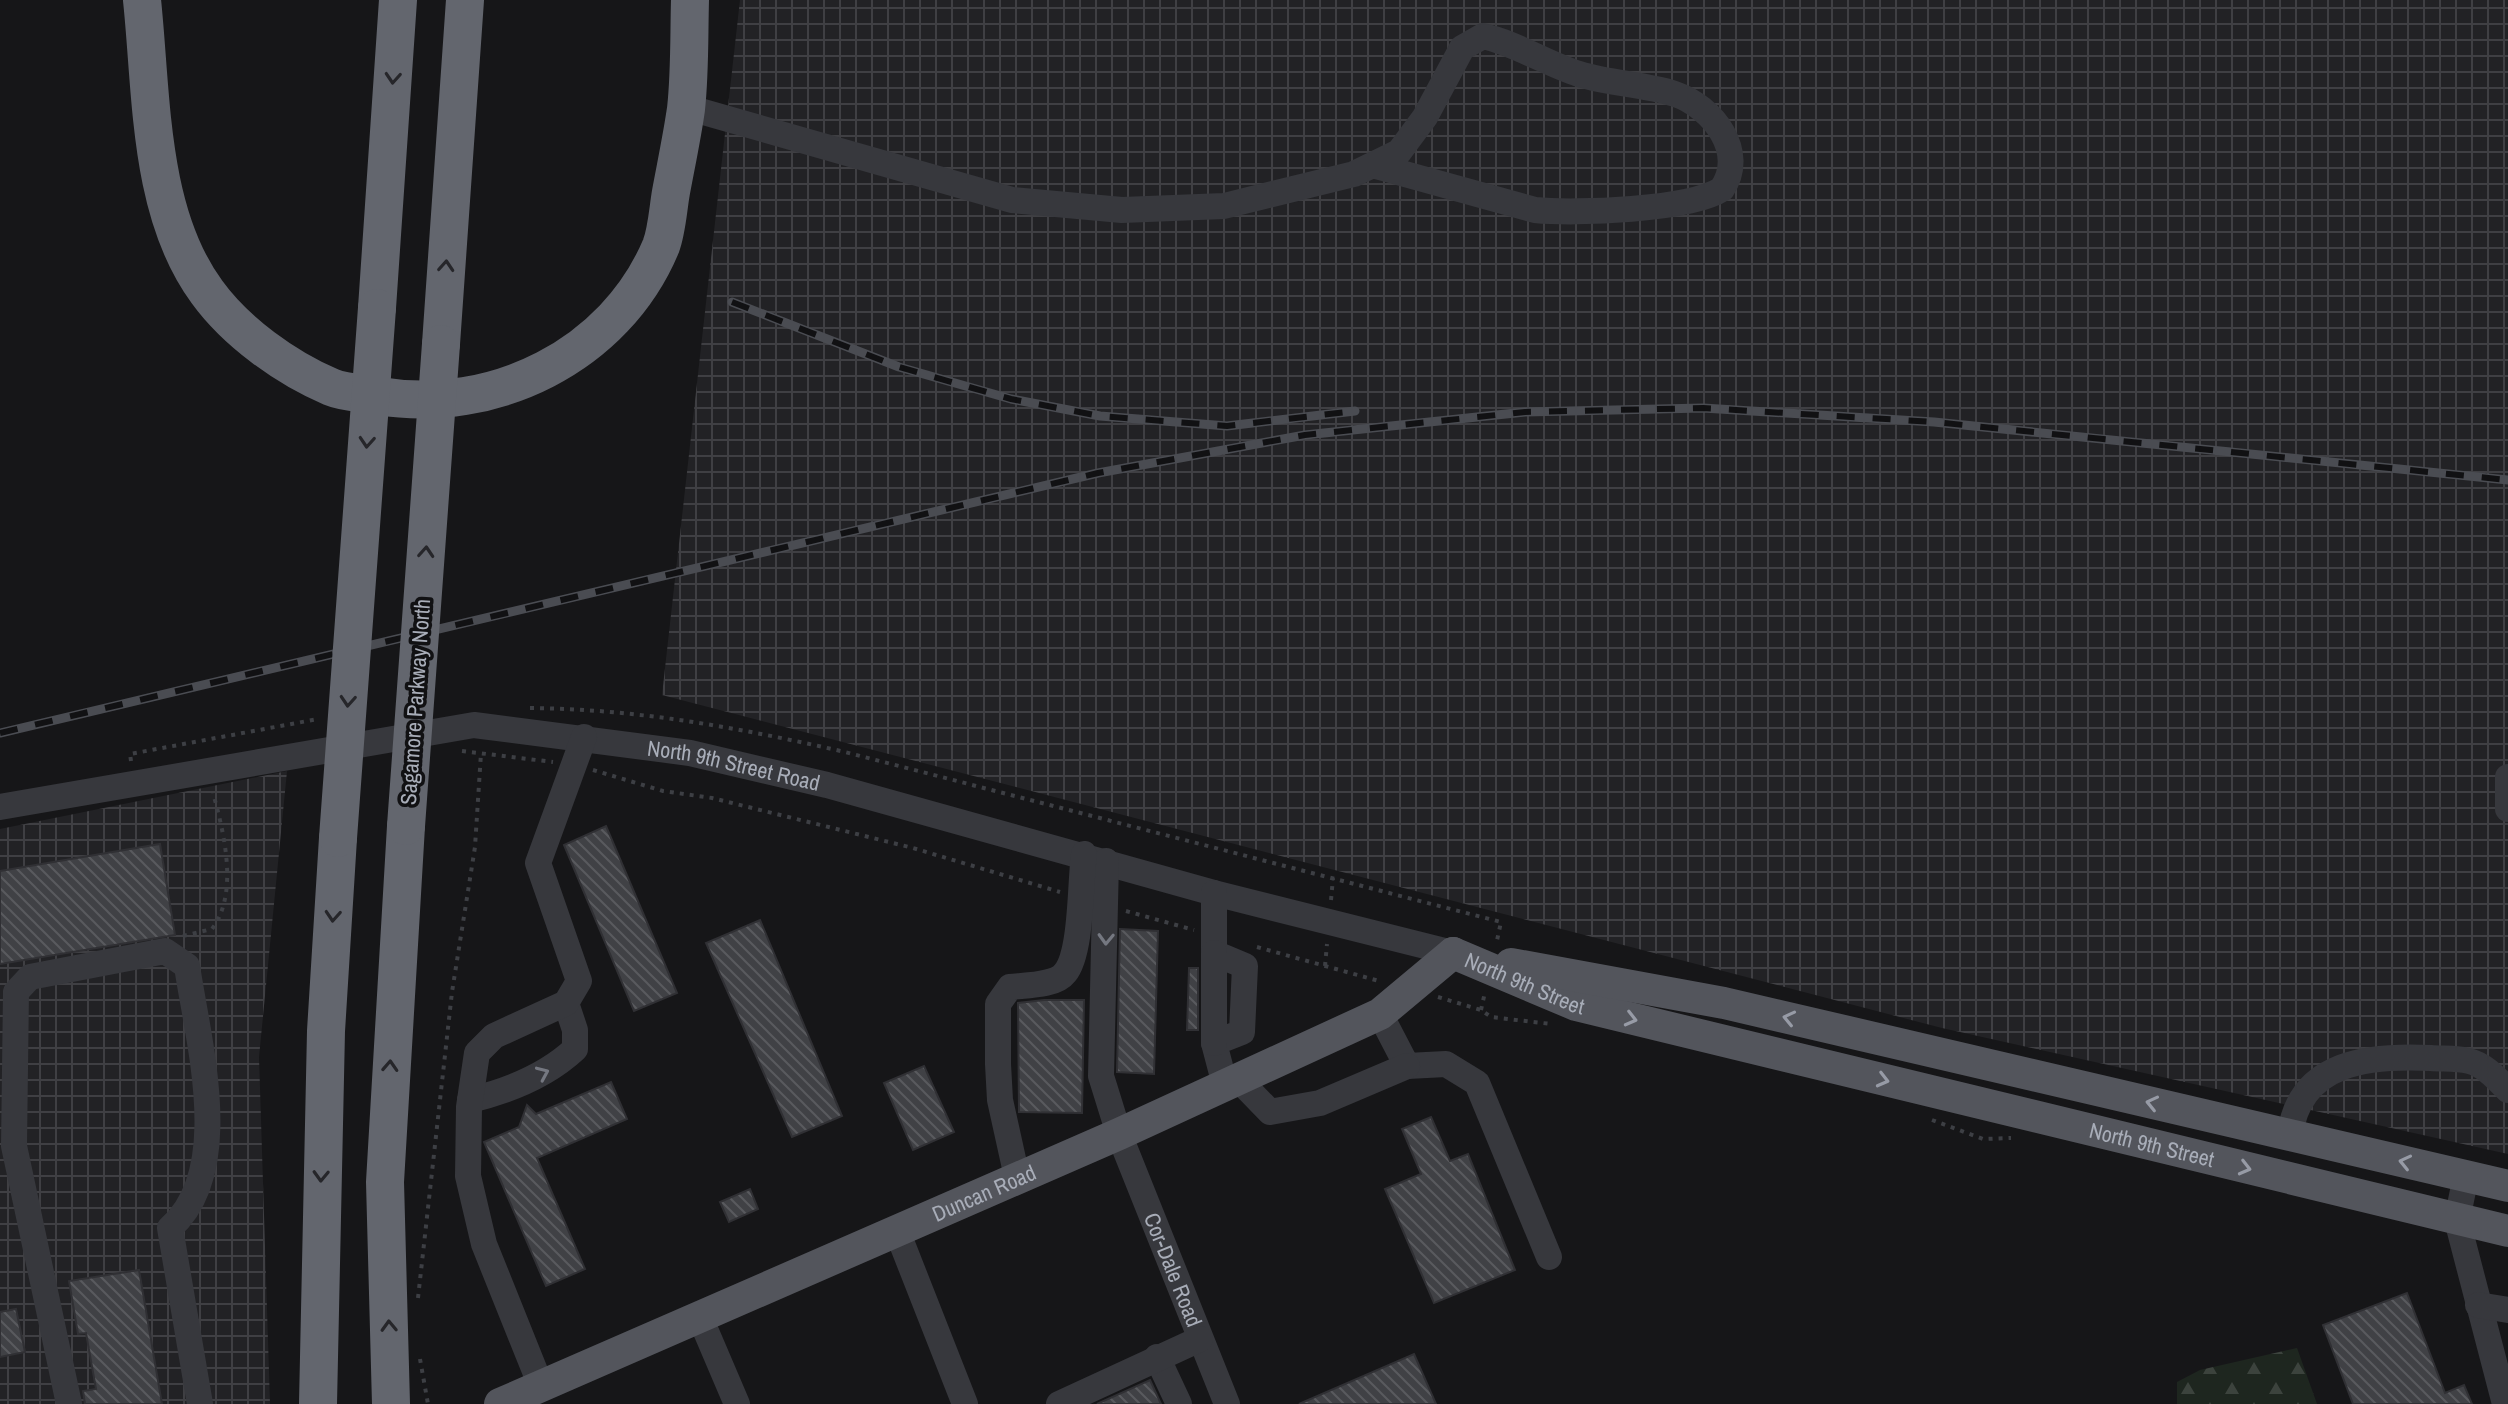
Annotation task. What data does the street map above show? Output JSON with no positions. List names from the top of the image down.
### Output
{
  "streets": {
    "highway": ["Sagamore Parkway North"],
    "main road": ["North 9th Street", "Duncan Road"],
    "street": ["North 9th Street Road", "Cor-Dale Road"]
  },
  "crossings": [
    ["North 9th Street Road", "North 9th Street"],
    ["North 9th Street Road", "Duncan Road"],
    ["North 9th Street Road", "Cor-Dale Road"],
    ["North 9th Street", "Duncan Road"],
    ["Duncan Road", "Cor-Dale Road"]
  ],
  "one_way": ["Cor-Dale Road"]
}
